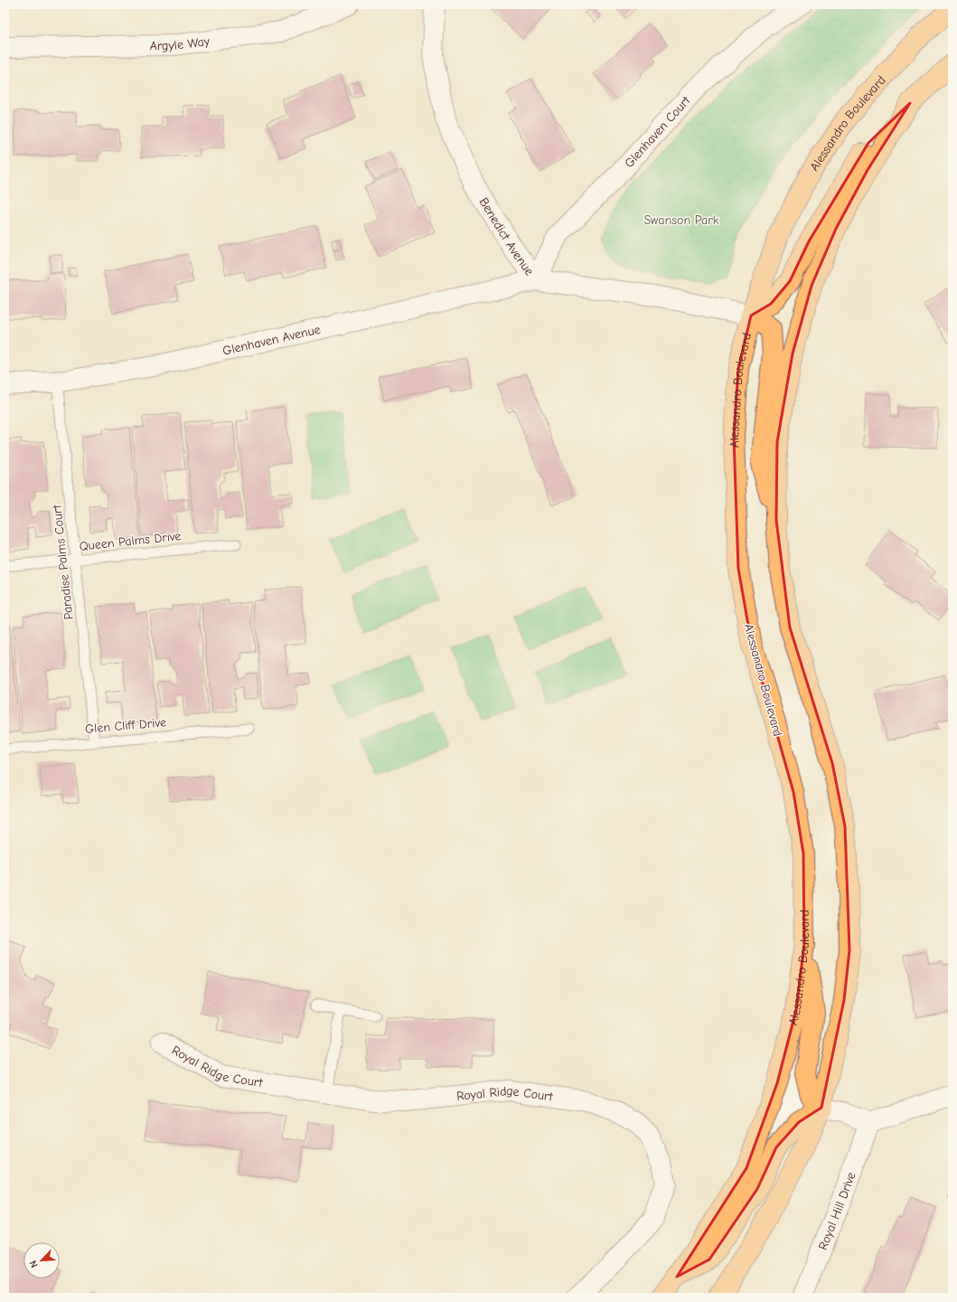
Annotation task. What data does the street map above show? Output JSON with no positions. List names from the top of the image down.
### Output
{
  "streets": {
    "main road": ["Alessandro Boulevard"],
    "street": [
      "Argyle Way",
      "Glenhaven Court",
      "Benedict Avenue",
      "Glenhaven Avenue",
      "Royal Ridge Court",
      "Royal Hill Drive"
    ],
    "lane": ["Queen Palms Drive", "Paradise Palms Court", "Glen Cliff Drive"]
  },
  "crossings": [
    ["Alessandro Boulevard", "Benedict Avenue"],
    ["Glenhaven Court", "Benedict Avenue"],
    ["Glenhaven Court", "Glenhaven Avenue"],
    ["Benedict Avenue", "Glenhaven Avenue"],
    ["Glenhaven Avenue", "Paradise Palms Court"],
    ["Queen Palms Drive", "Paradise Palms Court"],
    ["Paradise Palms Court", "Glen Cliff Drive"]
  ],
  "parks": ["Swanson Park"],
  "north": "bottom left"
}
